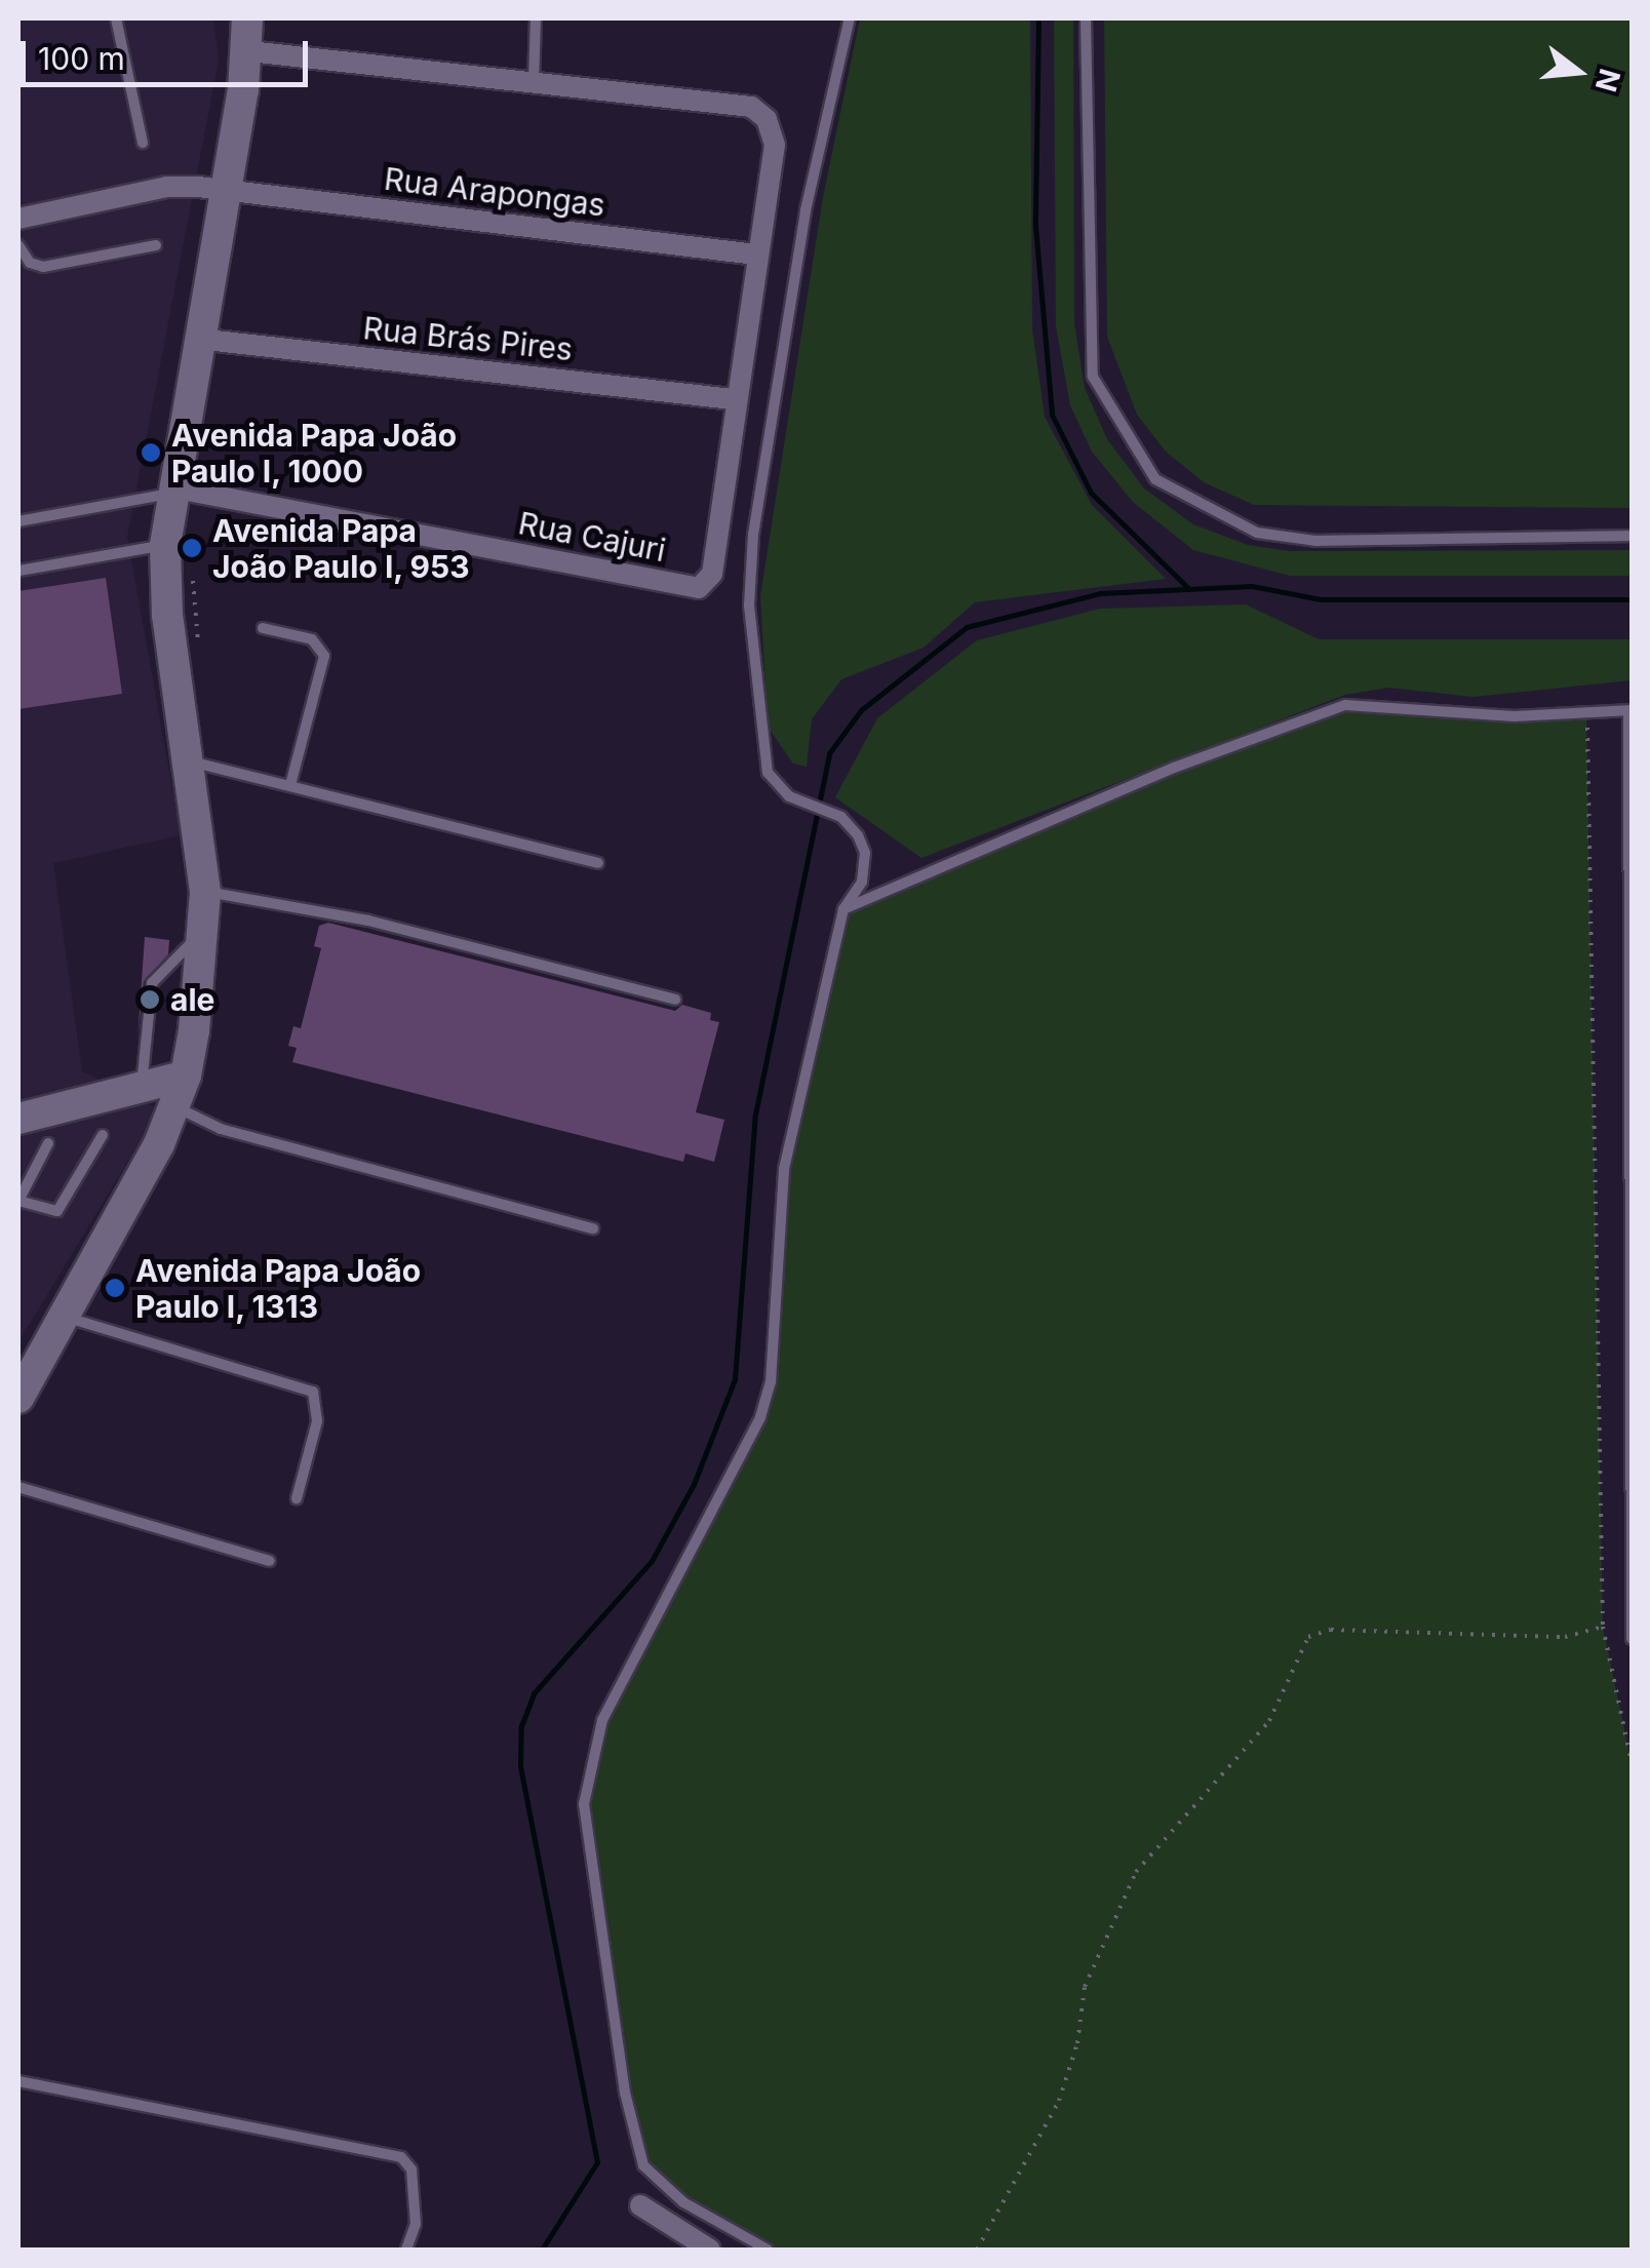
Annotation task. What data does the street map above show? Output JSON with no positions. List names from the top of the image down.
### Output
{
  "streets": {
    "street": ["Rua Arapongas", "Rua Brás Pires", "Rua Cajuri"]
  },
  "crossings": [
    ["Rua Brás Pires", "Rua Cajuri"]
  ],
  "places": [
    "Avenida Papa João Paulo I, 1000",
    "Avenida Papa João Paulo I, 953",
    "ale",
    "Avenida Papa João Paulo I, 1313"
  ],
  "scale_bar": "100 m",
  "north": "right"
}
